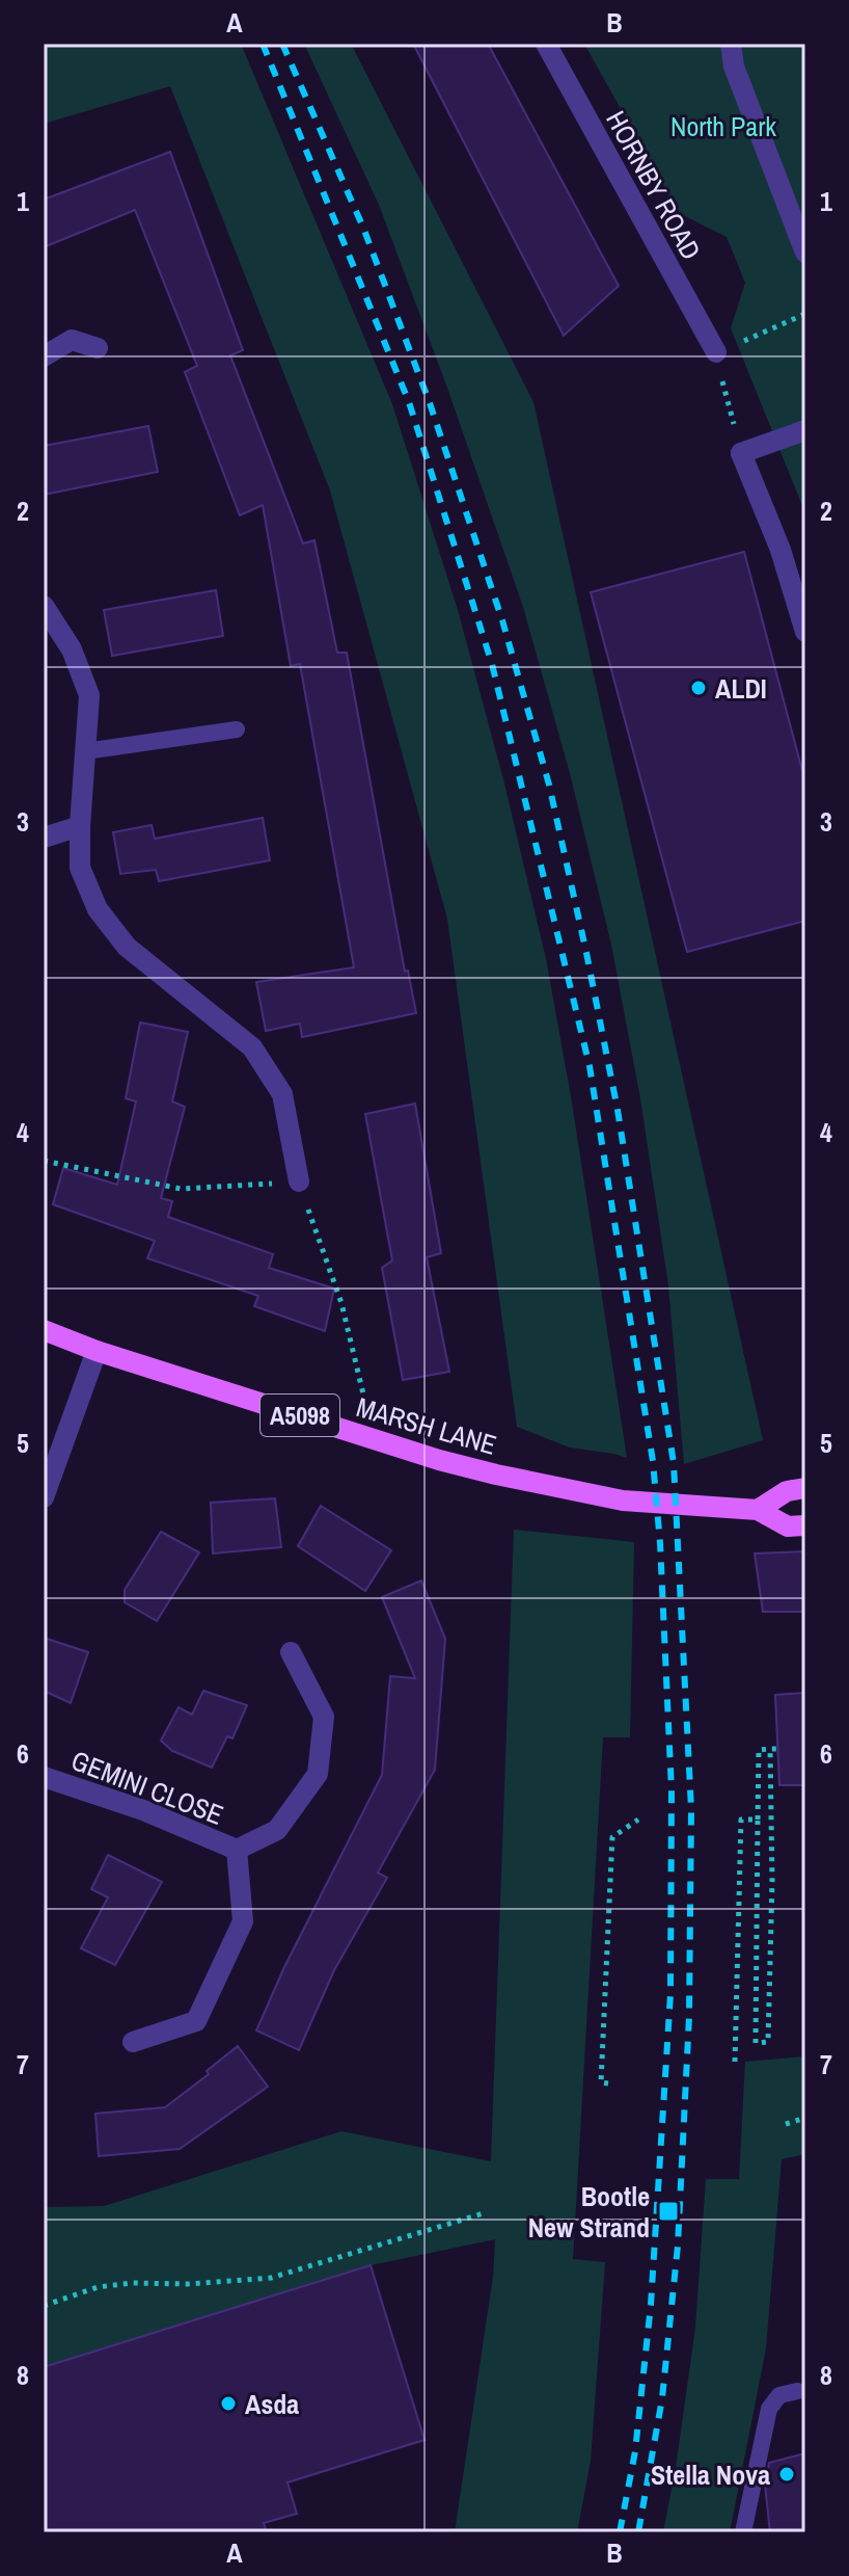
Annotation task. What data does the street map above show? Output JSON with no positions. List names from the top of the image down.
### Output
{
  "streets": {
    "main road": ["A5098", "MARSH LANE"],
    "street": ["HORNBY ROAD", "GEMINI CLOSE"]
  },
  "parks": ["North Park"],
  "places": {
    "other": ["ALDI", "Asda", "Stella Nova"],
    "transit": ["Bootle New Strand"]
  },
  "grid": {
    "columns": ["A", "B"],
    "rows": [
      "1",
      "2",
      "3",
      "4",
      "5",
      "6",
      "7",
      "8"
    ]
  }
}
